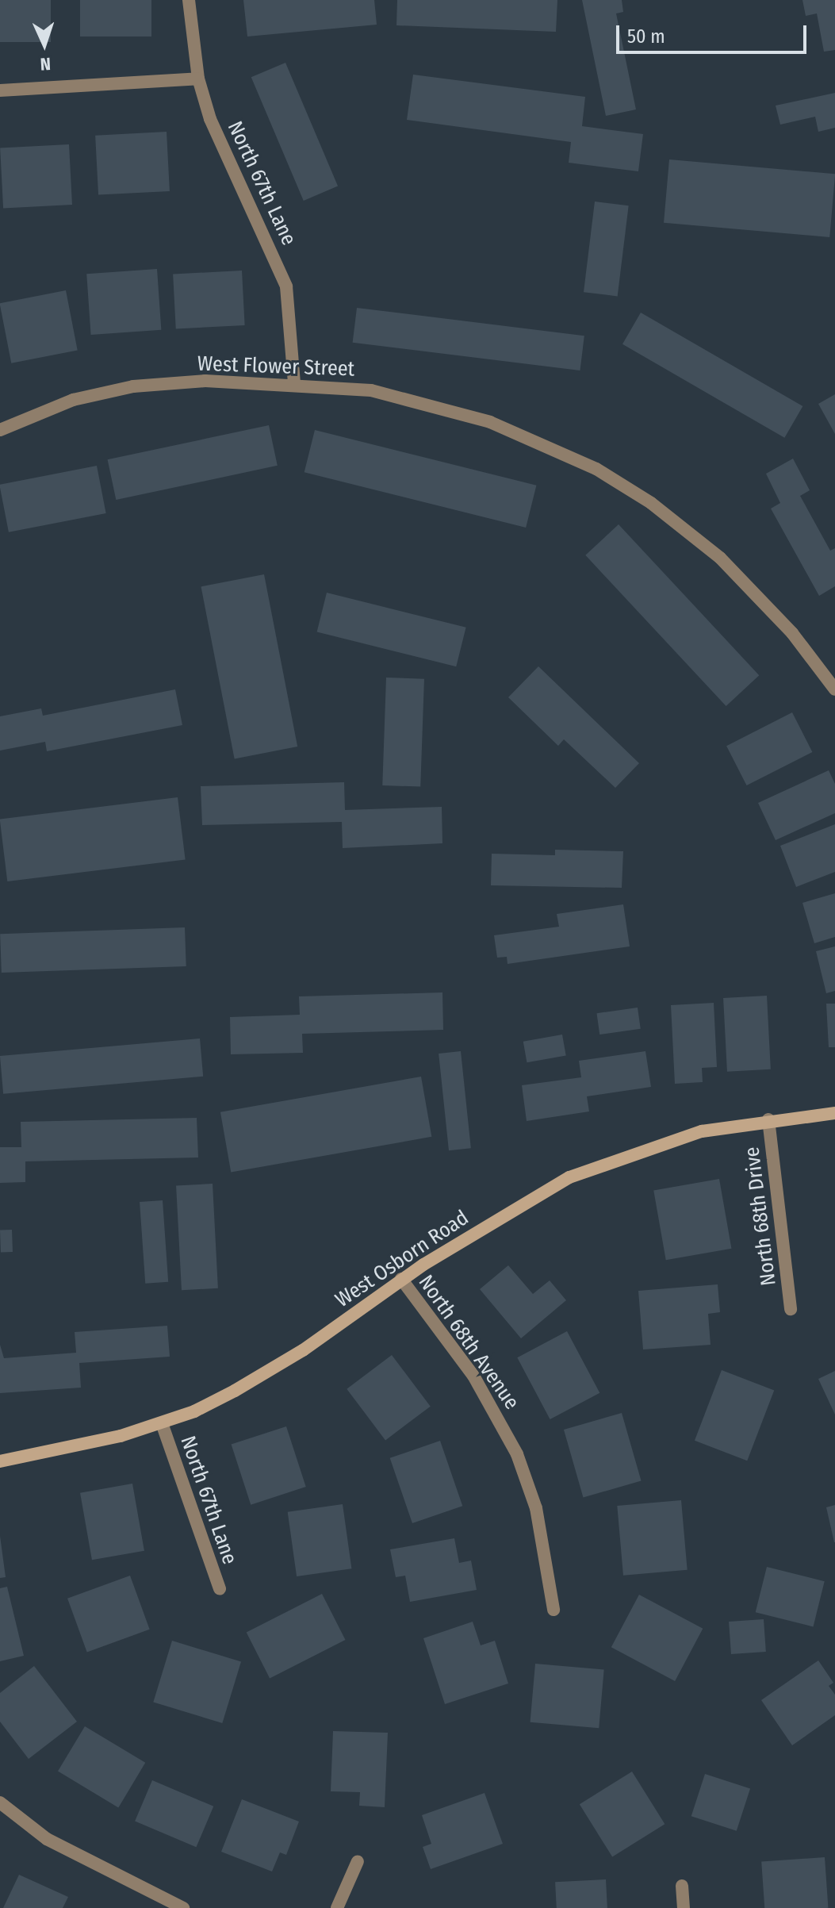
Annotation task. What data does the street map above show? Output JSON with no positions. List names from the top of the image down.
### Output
{
  "streets": {
    "street": [
      "North 67th Lane",
      "West Flower Street",
      "North 68th Drive",
      "West Osborn Road",
      "North 68th Avenue"
    ]
  },
  "crossings": [
    ["North 67th Lane", "West Flower Street"],
    ["North 67th Lane", "West Osborn Road"],
    ["North 68th Drive", "West Osborn Road"],
    ["West Osborn Road", "North 68th Avenue"]
  ],
  "scale_bar": "50 m",
  "north": "bottom"
}
